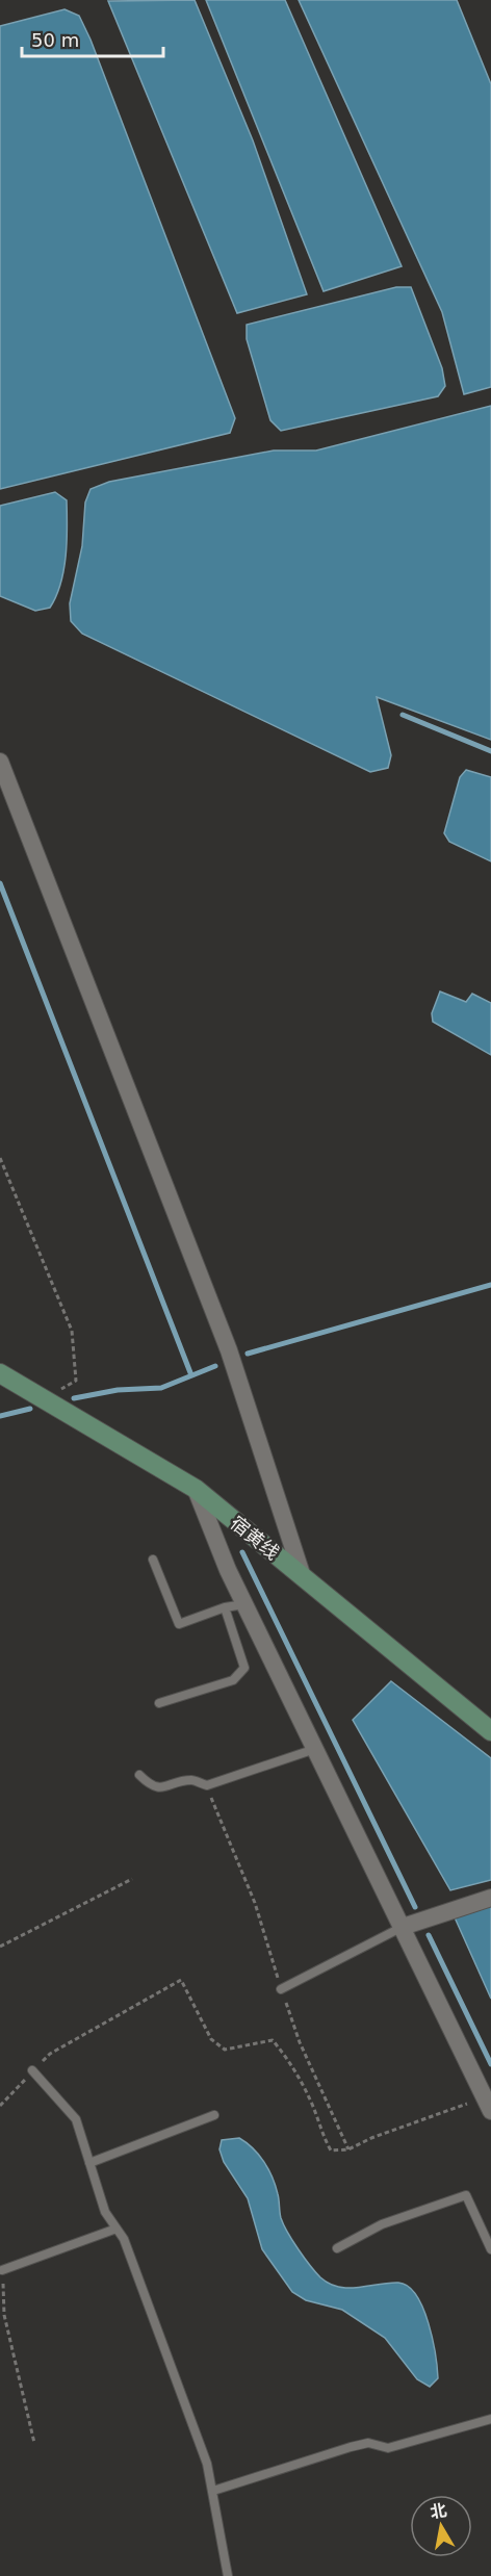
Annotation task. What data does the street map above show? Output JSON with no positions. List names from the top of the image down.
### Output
{
  "streets": {
    "main road": ["宿黄线"]
  },
  "scale_bar": "50 m",
  "north": "top"
}
